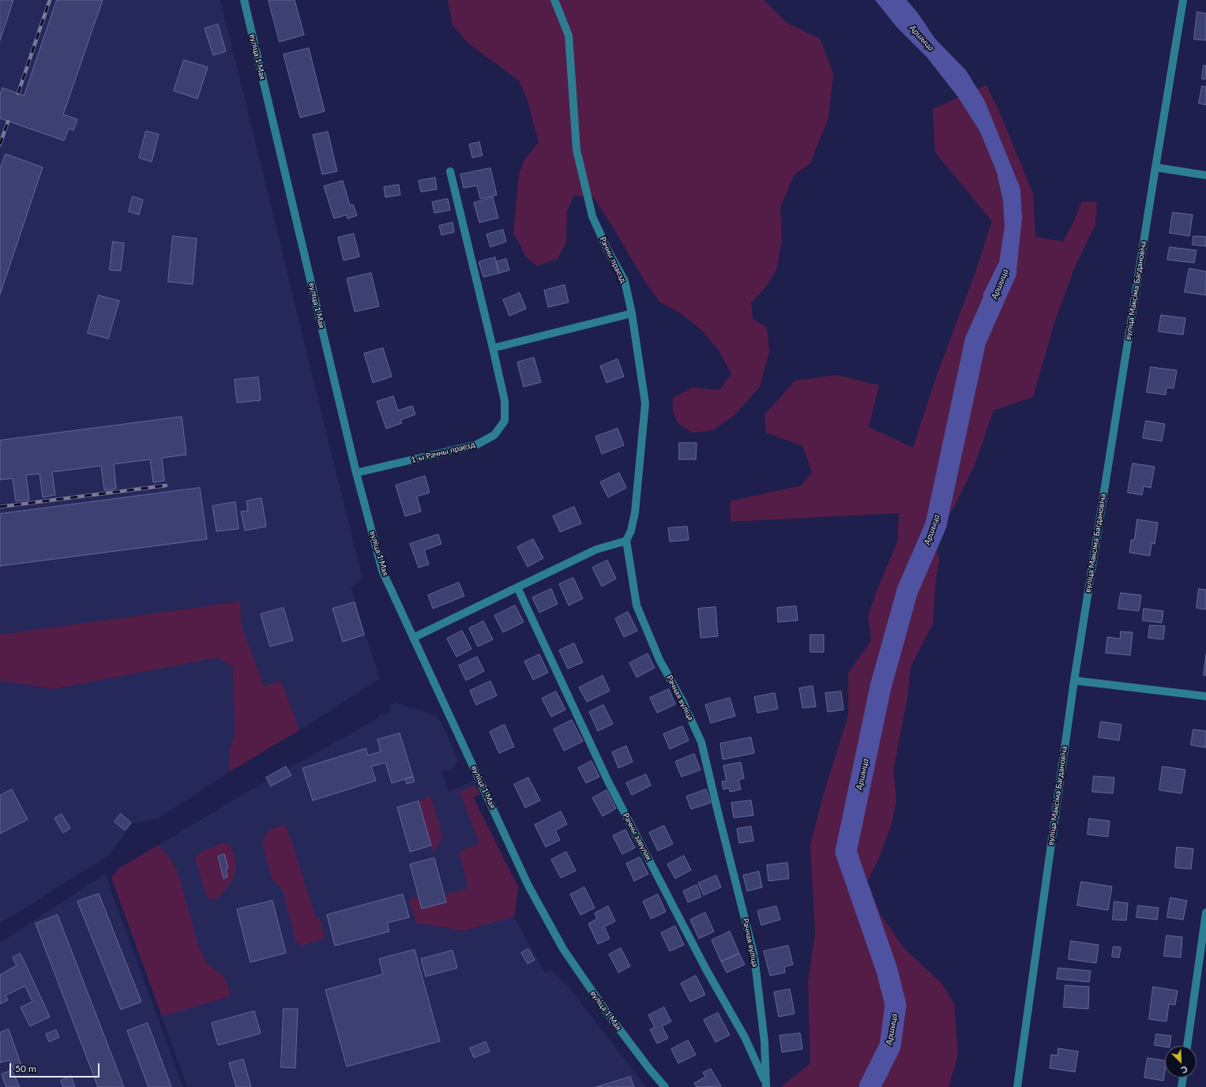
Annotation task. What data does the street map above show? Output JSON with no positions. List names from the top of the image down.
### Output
{
  "streets": {
    "street": [
      "вуліца 1 Мая",
      "Рачны праезд",
      "вуліца Максіма Багдановіча",
      "1-ы Рачны праезд",
      "Рачная вуліца",
      "Рачны завулак"
    ]
  },
  "crossings": [
    ["вуліца 1 Мая", "1-ы Рачны праезд"],
    ["Рачны праезд", "Рачная вуліца"],
    ["Рачная вуліца", "Рачны завулак"]
  ],
  "water": ["Аршыца"],
  "scale_bar": "50 m",
  "north": "bottom right"
}
